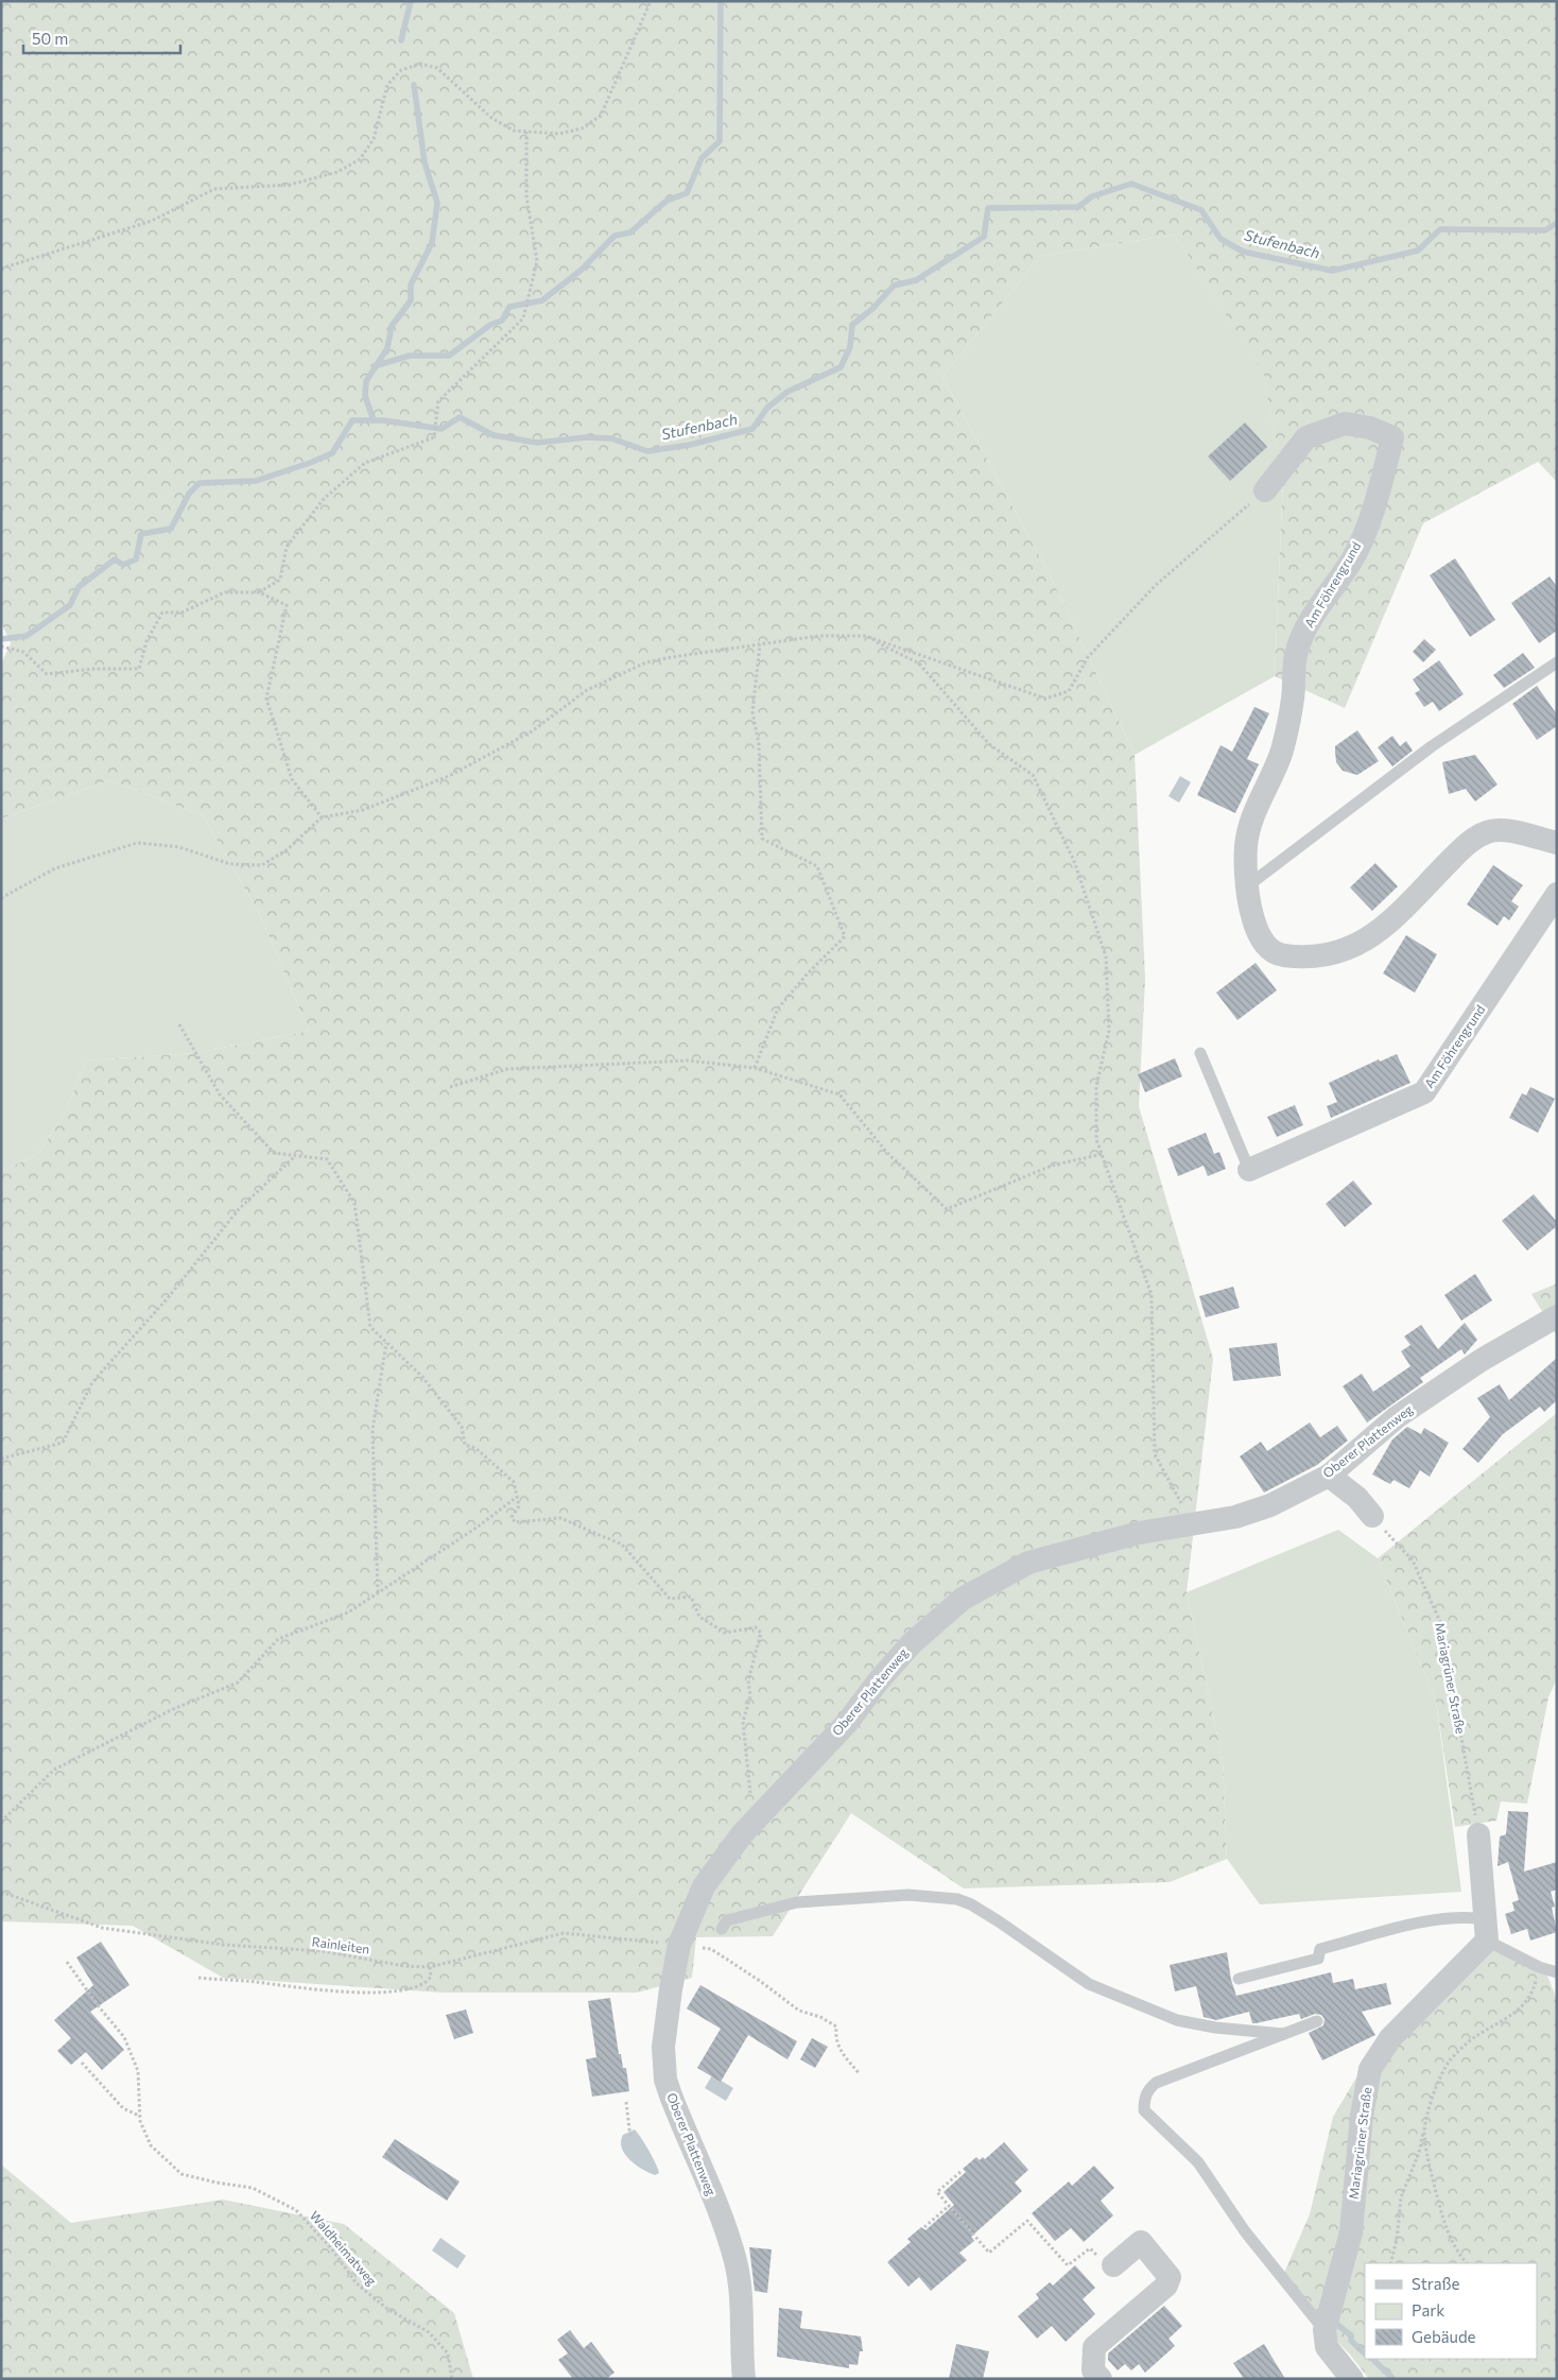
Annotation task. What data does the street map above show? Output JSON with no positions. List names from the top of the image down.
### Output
{
  "streets": {
    "street": ["Am Föhrengrund", "Oberer Plattenweg", "Mariagrüner Straße"],
    "path": ["Rainleiten", "Waldheimatweg"]
  },
  "crossings": [
    ["Oberer Plattenweg", "Rainleiten"]
  ],
  "water": ["Stufenbach"],
  "legend": ["Straße", "Park", "Gebäude"],
  "scale_bar": "50 m"
}
